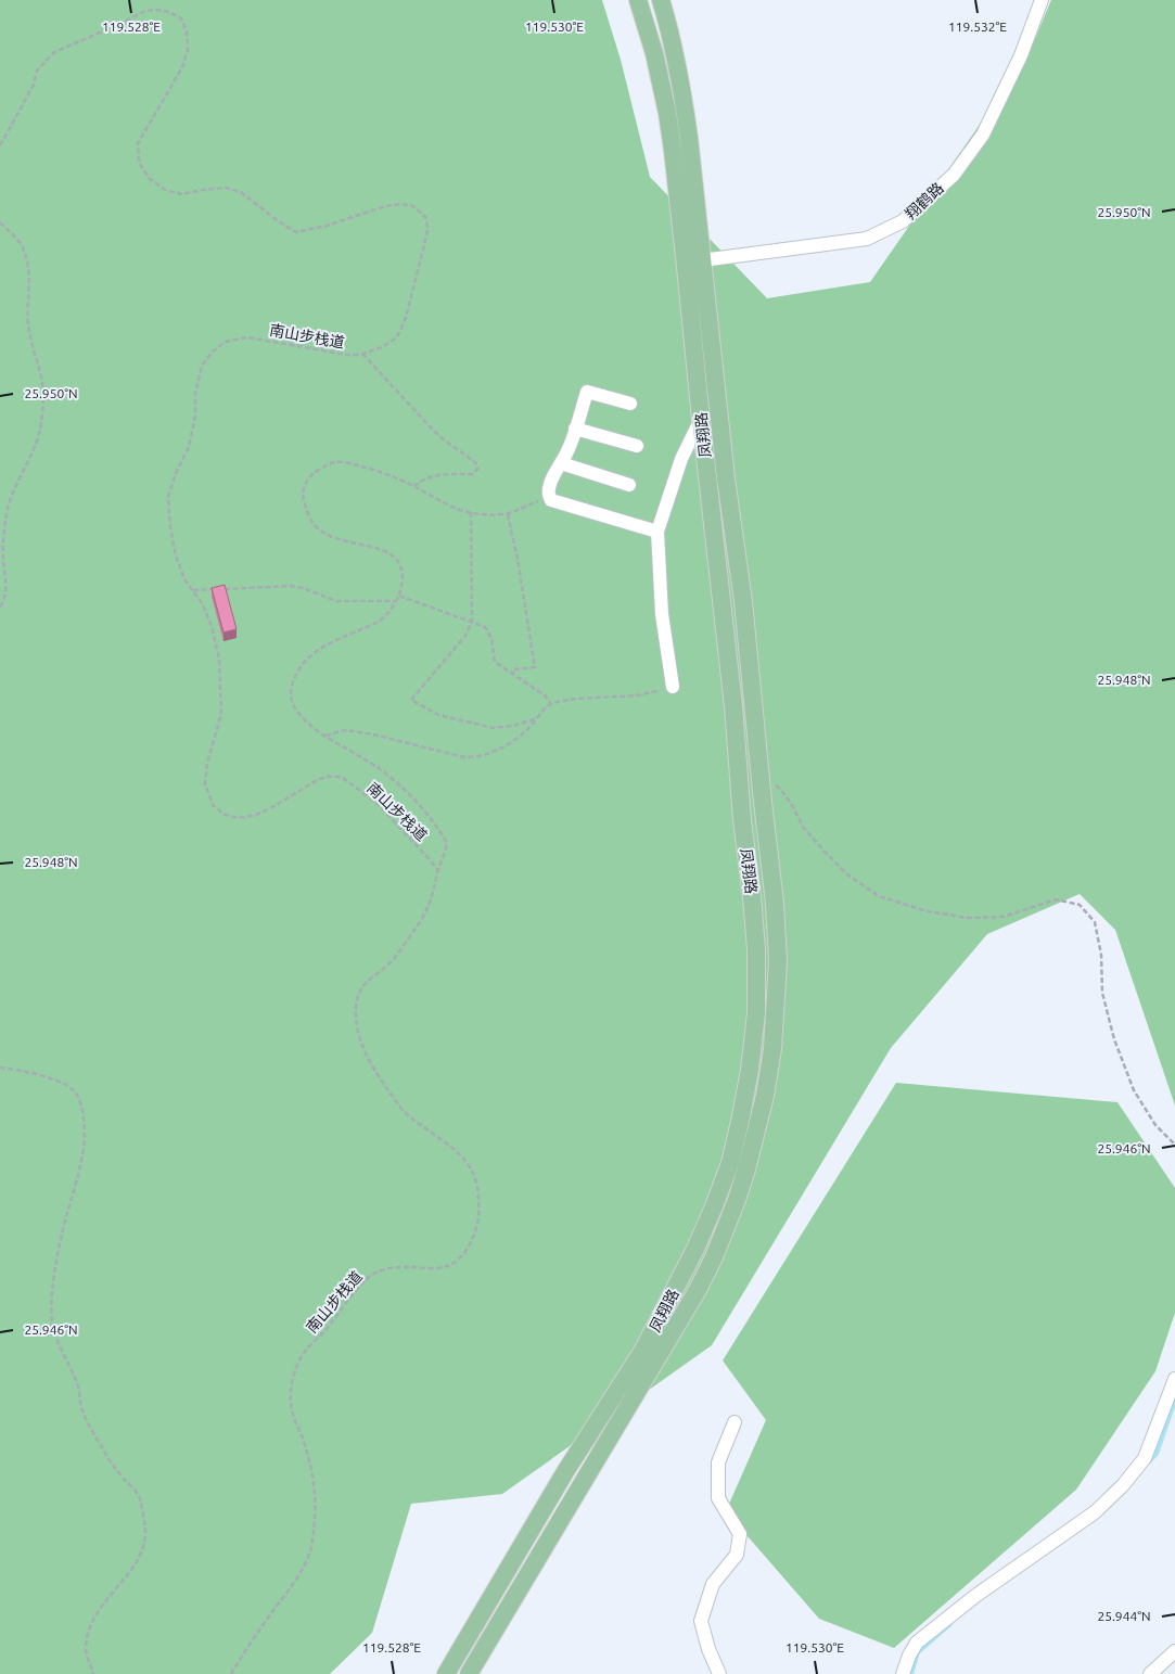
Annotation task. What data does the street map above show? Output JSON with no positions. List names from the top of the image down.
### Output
{
  "streets": {
    "main road": ["凤翔路"],
    "street": ["翔鹤路"],
    "path": ["南山步栈道"]
  },
  "crossings": [
    ["翔鹤路", "凤翔路"]
  ],
  "coordinates": [
    "119.532°E",
    "119.528°E",
    "119.530°E",
    "25.950°N",
    "25.948°N",
    "25.946°N",
    "25.944°N"
  ]
}
